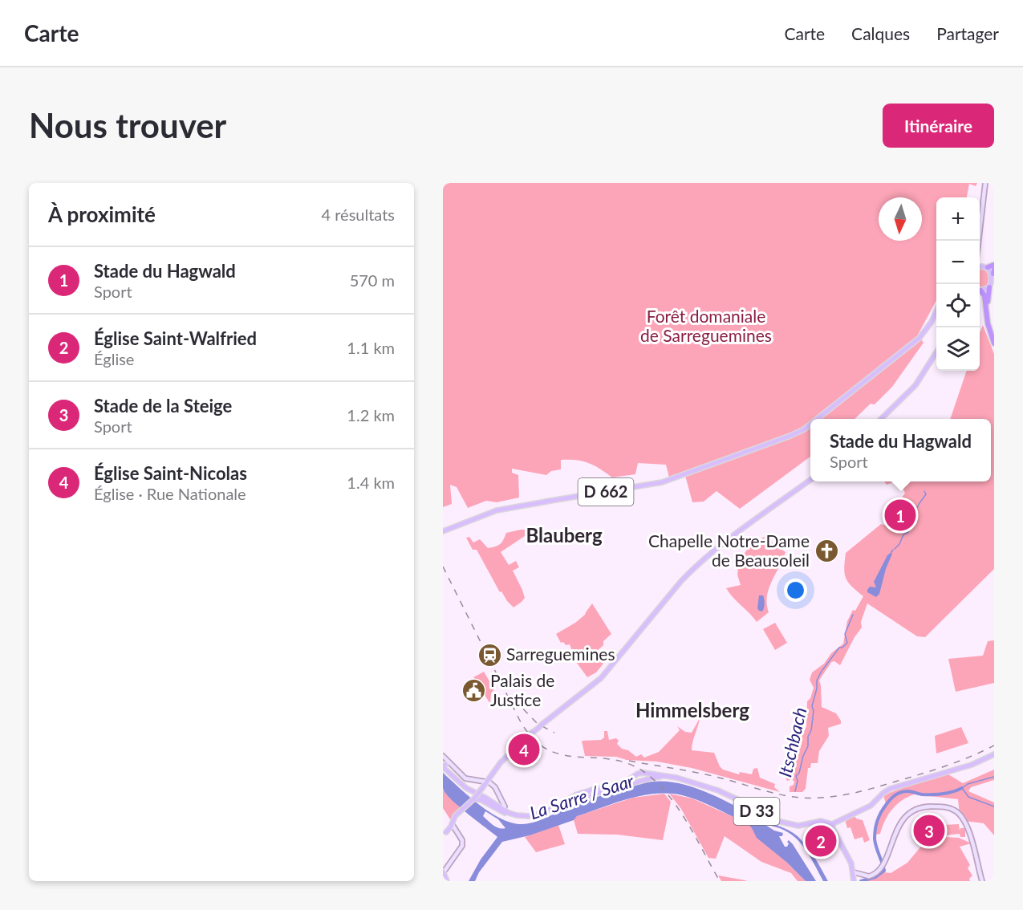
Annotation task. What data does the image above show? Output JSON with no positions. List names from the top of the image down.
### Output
{
  "streets": {
    "main road": ["D 662", "D 33"]
  },
  "districts": ["Blauberg", "Himmelsberg"],
  "water": ["Itschbach", "La Sarre / Saar"],
  "parks": ["Forêt domaniale de Sarreguemines"],
  "places": {
    "church": ["Chapelle Notre-Dame de Beausoleil"],
    "station": ["Sarreguemines"],
    "public building": ["Palais de Justice"]
  },
  "north": "bottom",
  "page": {
    "header": "Carte",
    "nav": ["Carte", "Calques", "Partager"],
    "buttons": "Itinéraire",
    "title": "Nous trouver",
    "heading": ["À proximité", "4 résultats"],
    "map_buttons": ["+", "−"],
    "list": [
      {
        "mark": "1",
        "name": "Stade du Hagwald",
        "note": "Sport",
        "value": "570 m"
      },
      {
        "mark": "2",
        "name": "Église Saint-Walfried",
        "note": "Église",
        "value": "1.1 km"
      },
      {
        "mark": "3",
        "name": "Stade de la Steige",
        "note": "Sport",
        "value": "1.2 km"
      },
      {
        "mark": "4",
        "name": "Église Saint-Nicolas",
        "note": "Église · Rue Nationale",
        "value": "1.4 km"
      }
    ],
    "popup": ["Stade du Hagwald", "Sport"],
    "pins": [
      "1",
      "4",
      "3",
      "2"
    ]
  }
}
